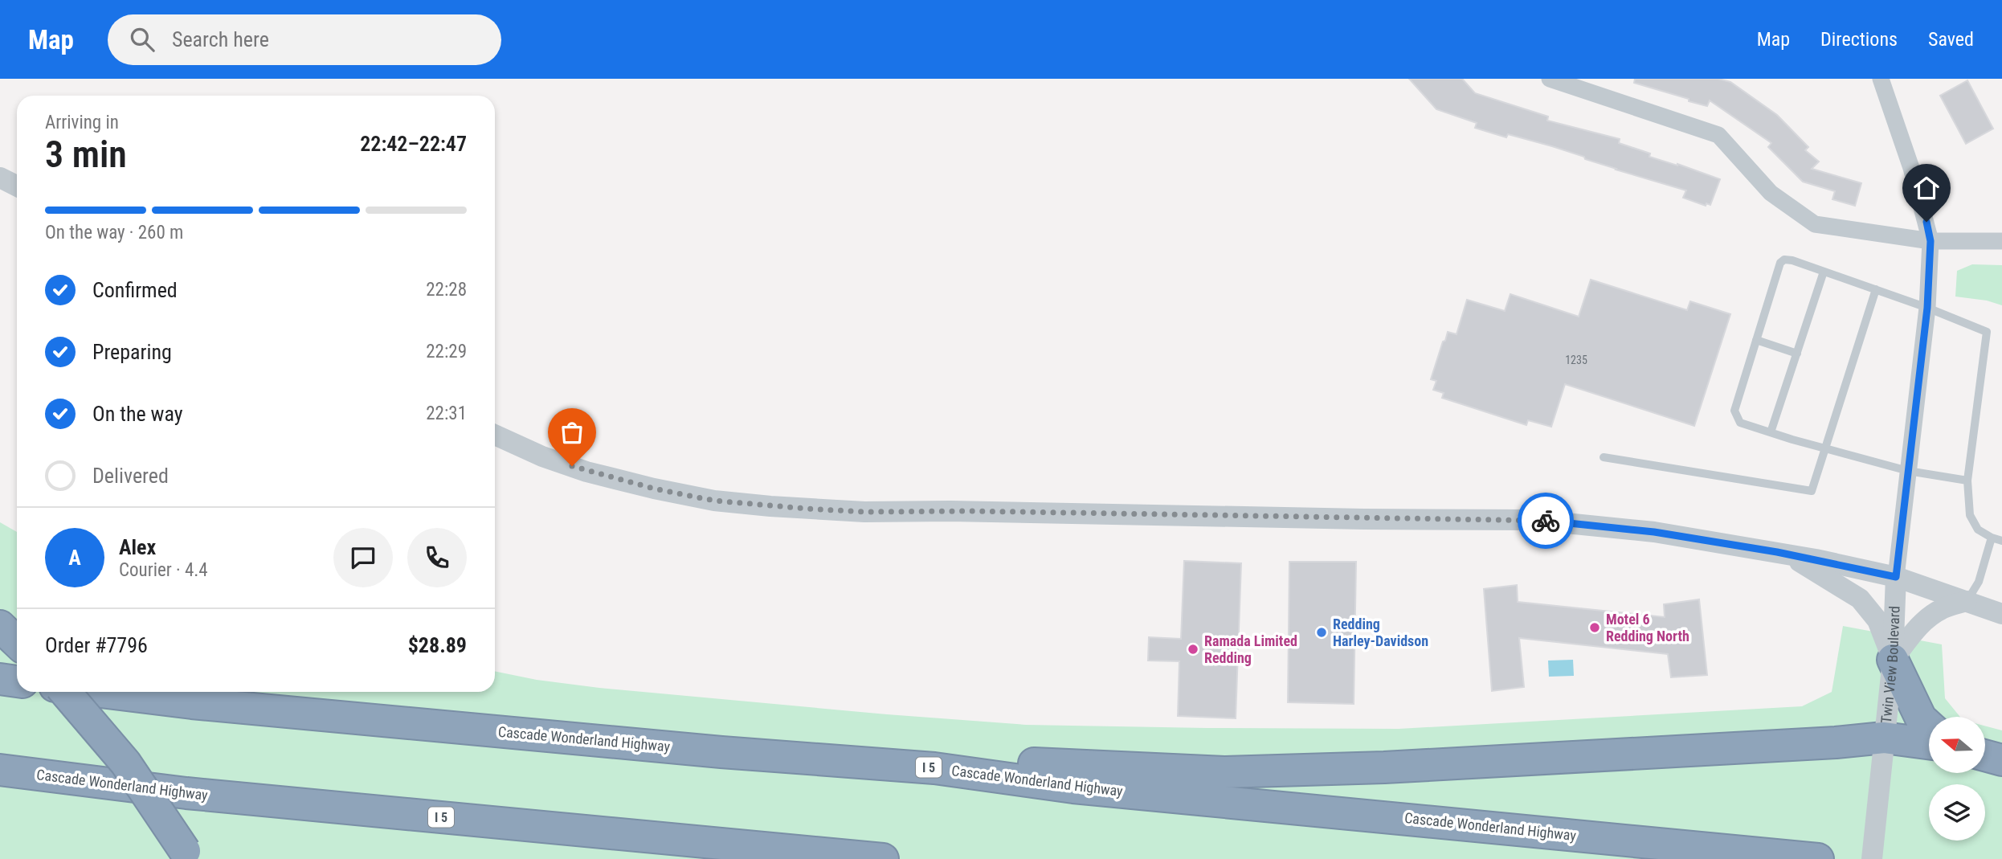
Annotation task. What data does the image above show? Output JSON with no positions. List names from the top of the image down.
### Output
{
  "streets": {
    "highway": ["Cascade Wonderland Highway", "I 5"],
    "street": ["Twin View Boulevard"]
  },
  "places": ["Motel 6 Redding North", "Redding Harley-Davidson", "Ramada Limited Redding"],
  "house_numbers": ["1235"],
  "north": "left",
  "page": {
    "header": "Map",
    "search": "Search here",
    "nav": ["Map", "Directions", "Saved"],
    "heading": ["3 min", "Arriving in", "22:42–22:47"],
    "panel": [
      "Alex",
      "Courier · 4.4",
      "Order #7796",
      "$28.89"
    ],
    "bar": "On the way · 260 m",
    "list": [
      ["Confirmed", "22:28"],
      ["Preparing", "22:29"],
      ["On the way", "22:31"],
      "Delivered"
    ],
    "round": "A"
  }
}
